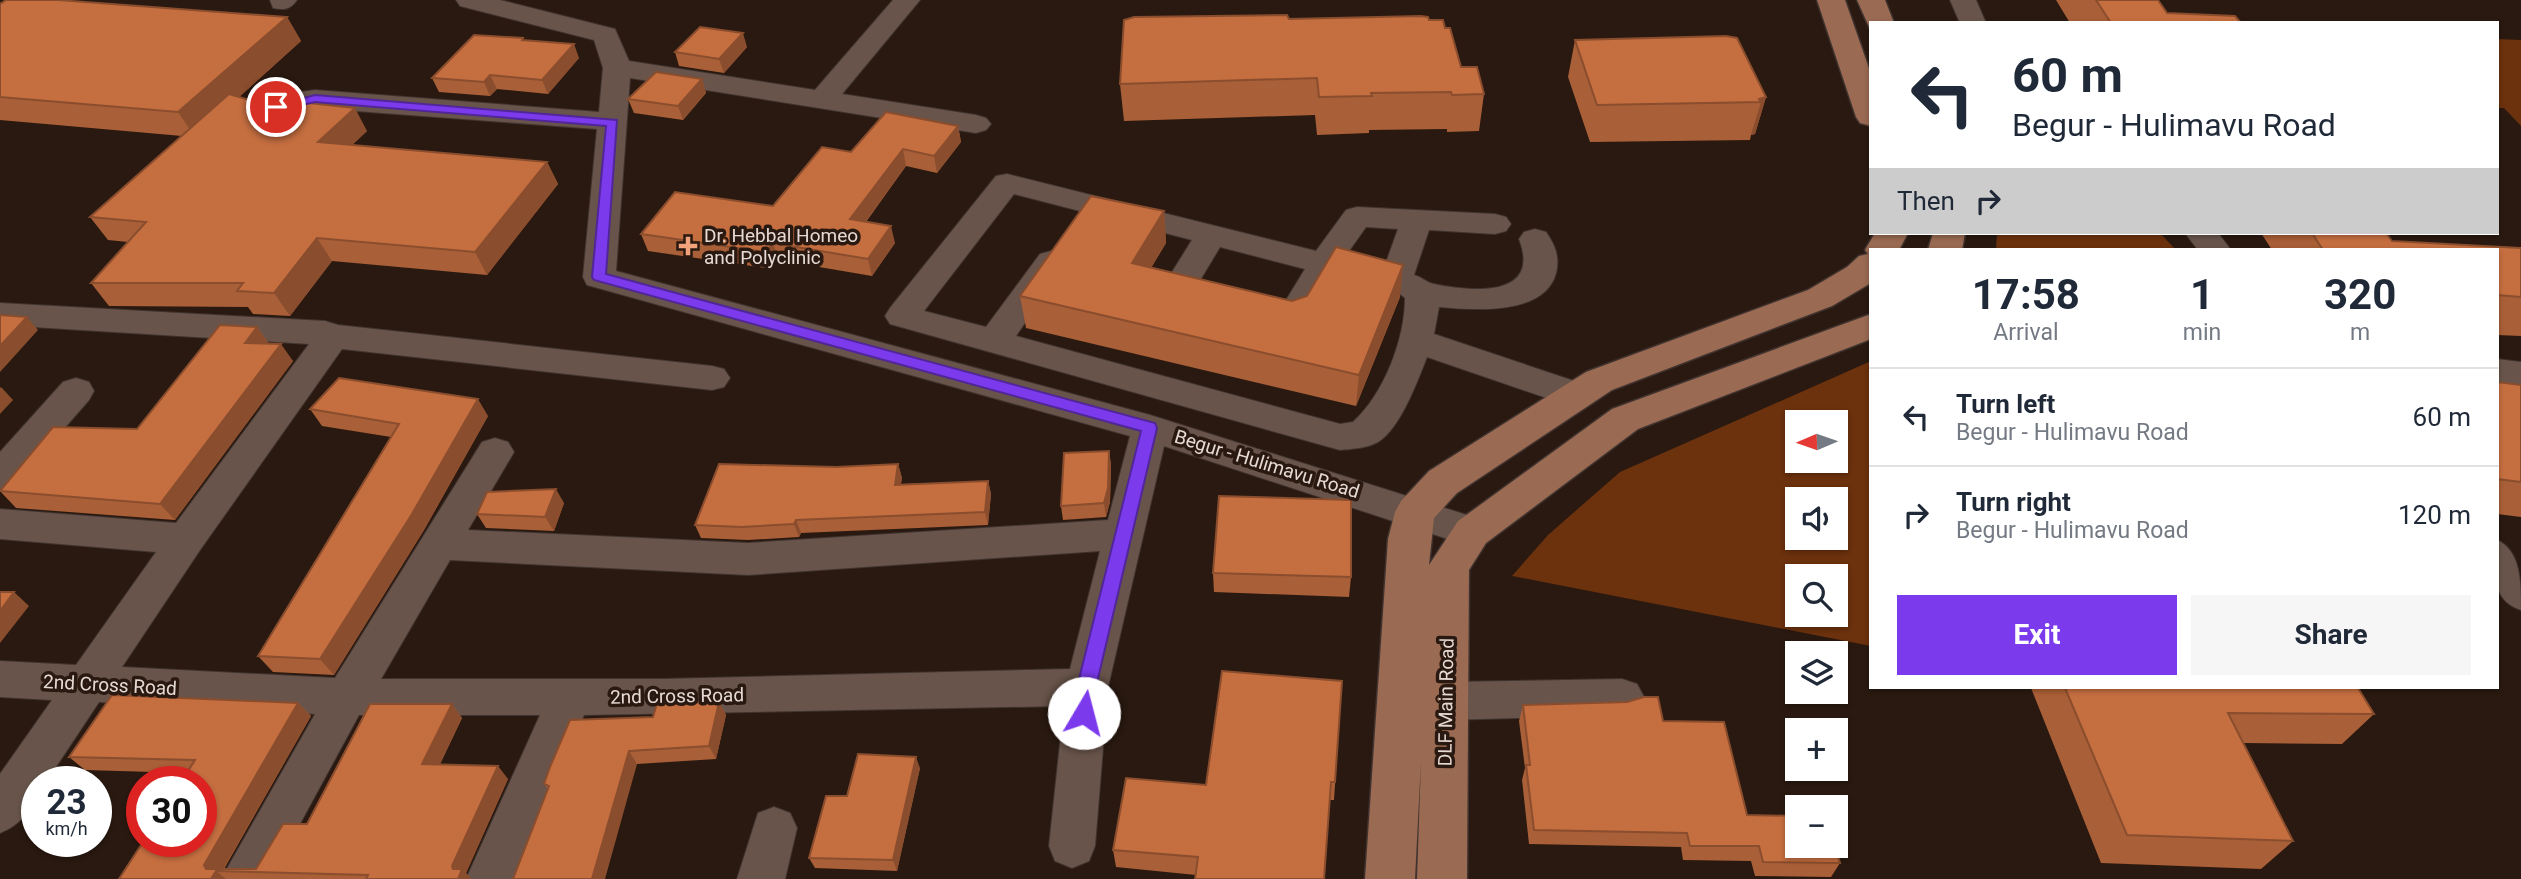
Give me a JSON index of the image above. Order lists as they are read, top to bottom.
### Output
{
  "streets": {
    "main road": ["DLF Main Road"],
    "street": ["Begur - Hulimavu Road", "2nd Cross Road"]
  },
  "crossings": [
    ["Begur - Hulimavu Road", "DLF Main Road"]
  ],
  "places": {
    "health": ["Dr. Hebbal Homeo and Polyclinic"]
  },
  "north": "left",
  "page": {
    "turn": ["60 m", "Begur - Hulimavu Road"],
    "then": "Then",
    "eta": [
      "17:58",
      "Arrival",
      "1",
      "min",
      "320",
      "m"
    ],
    "list": [
      {
        "name": "Turn left",
        "note": "Begur - Hulimavu Road",
        "value": "60 m"
      },
      {
        "name": "Turn right",
        "note": "Begur - Hulimavu Road",
        "value": "120 m"
      }
    ],
    "map_buttons": ["+", "−"],
    "buttons": ["Exit", "Share"],
    "speed": "23 km/h",
    "limit": "30"
  }
}
